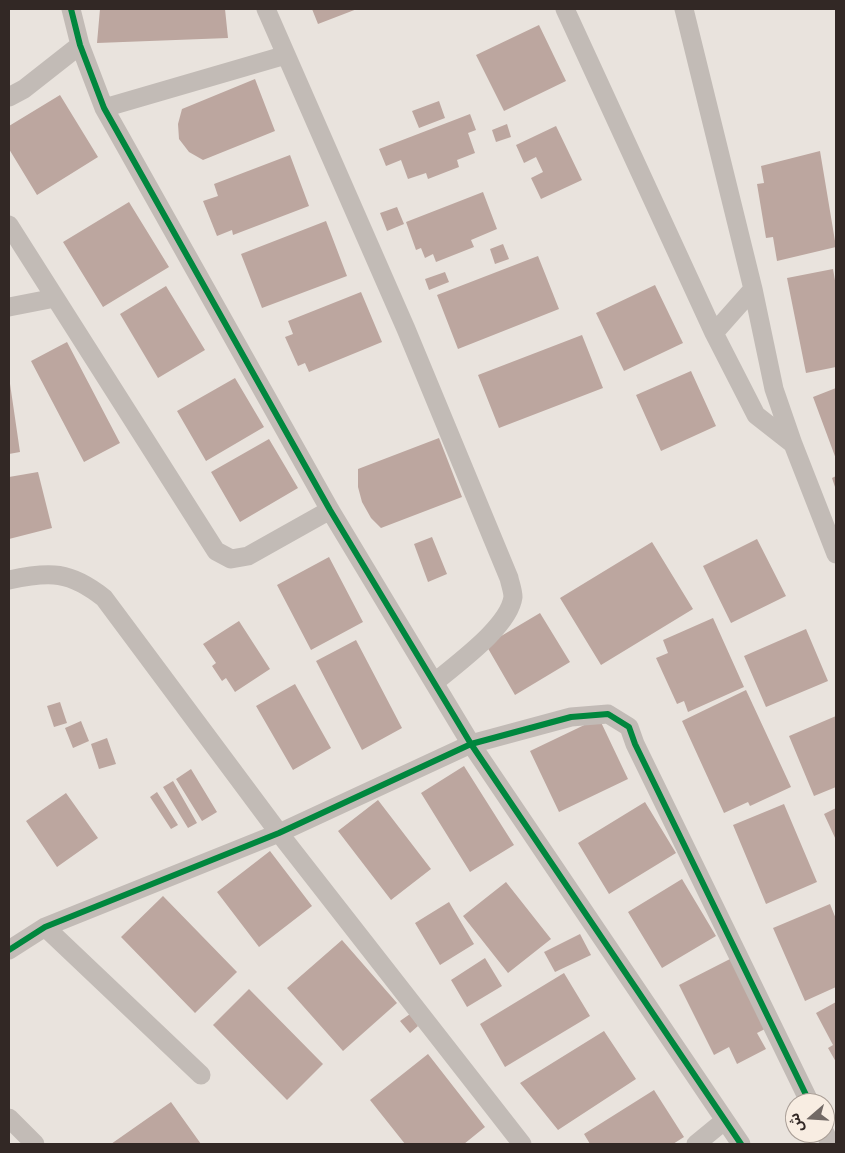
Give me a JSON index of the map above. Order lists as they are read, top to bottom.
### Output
{
  "north": "left"
}
